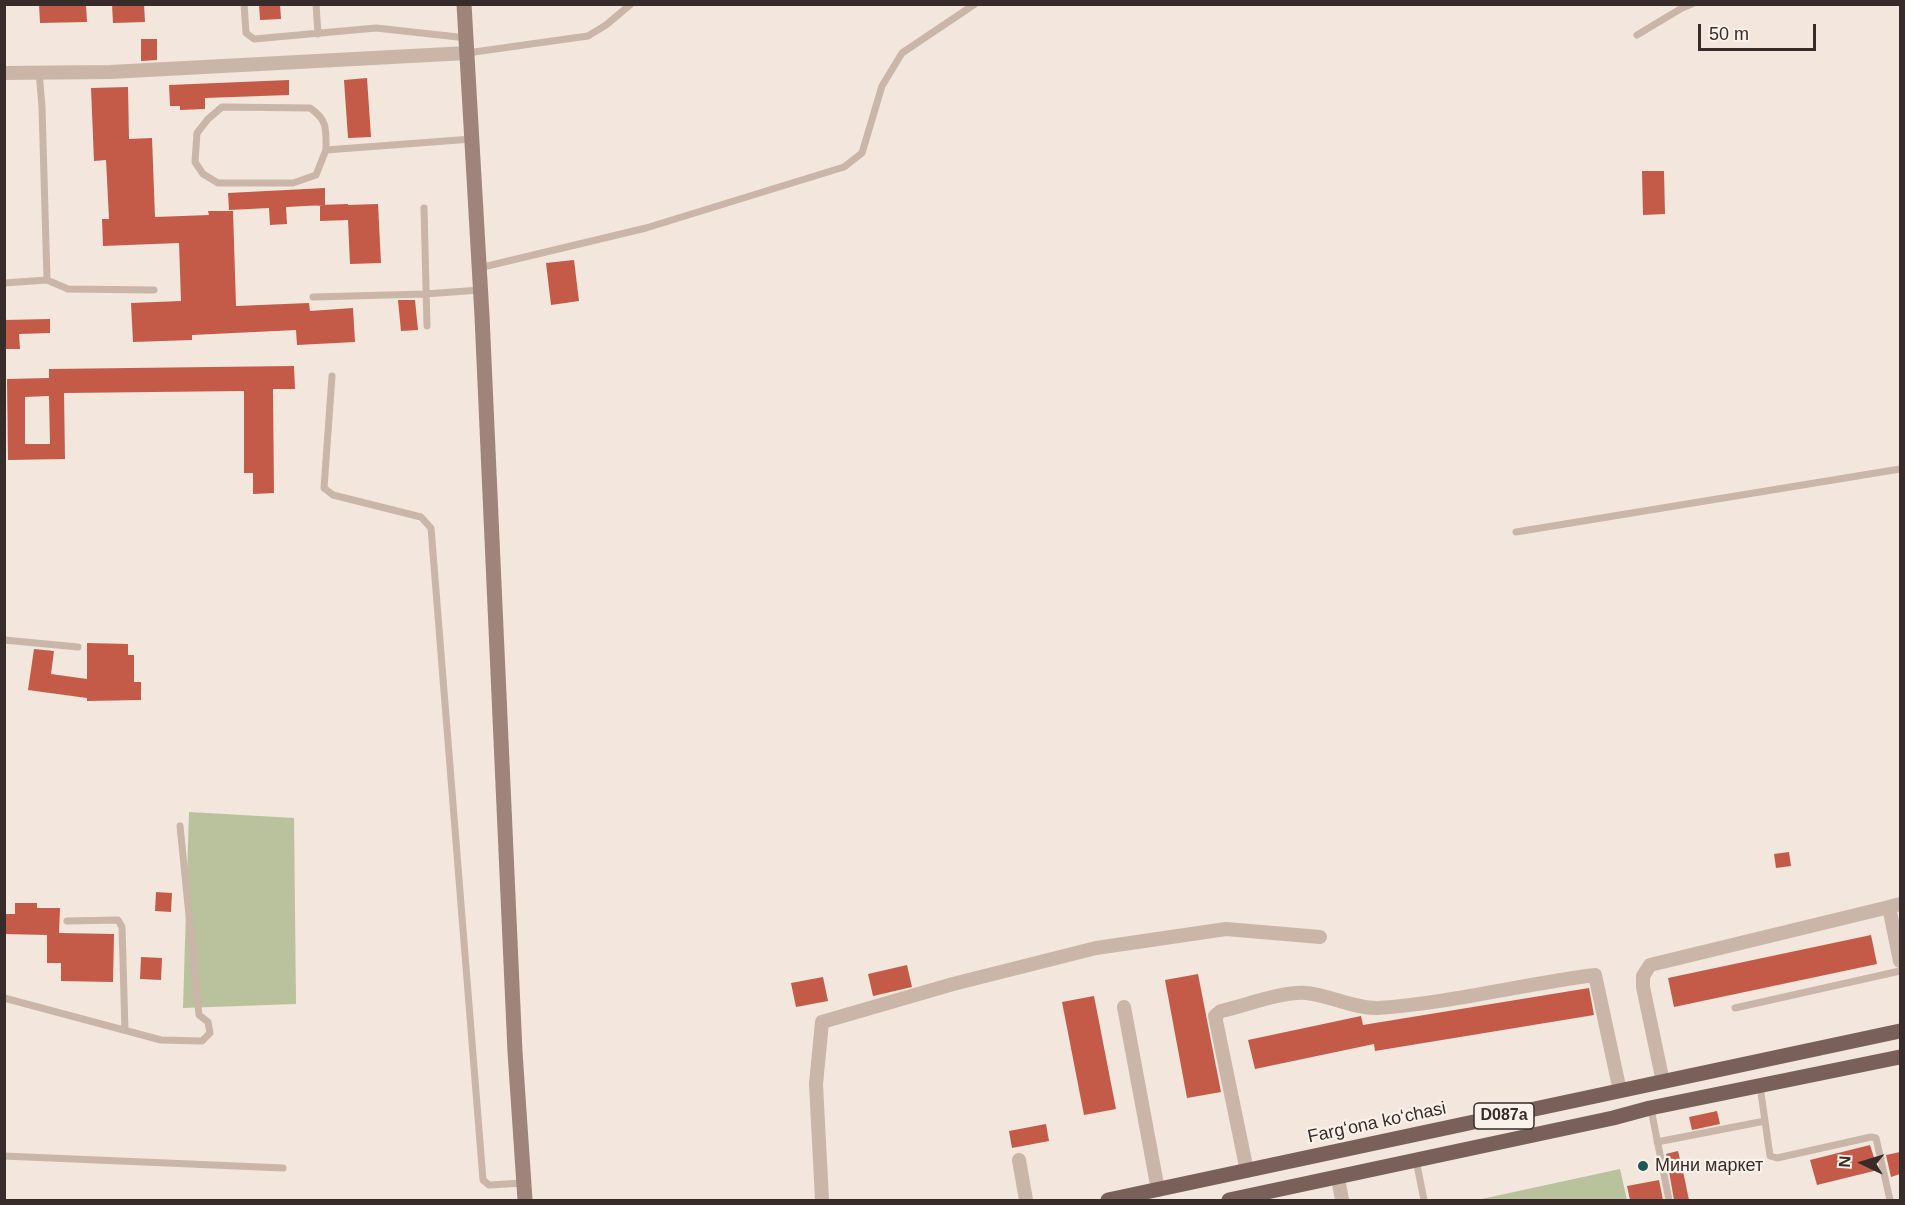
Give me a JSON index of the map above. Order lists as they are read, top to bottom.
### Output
{
  "streets": {
    "main road": ["D087a", "Fargʻona koʻchasi"]
  },
  "places": ["Мини маркет"],
  "scale_bar": "50 m",
  "north": "left"
}
